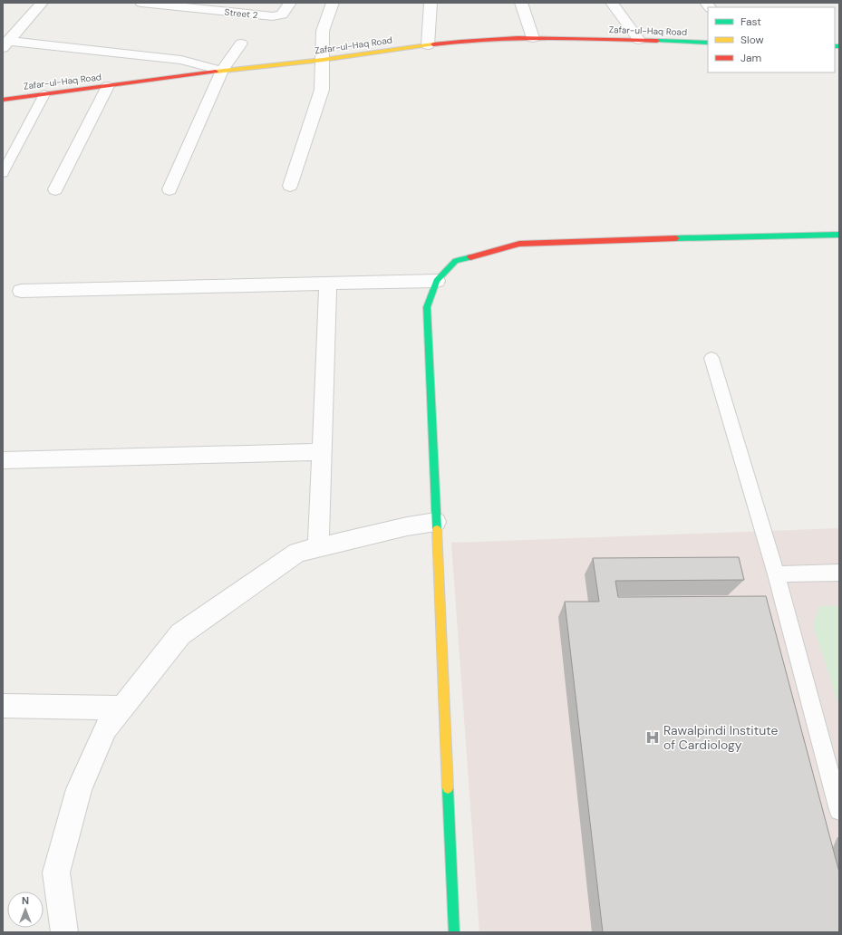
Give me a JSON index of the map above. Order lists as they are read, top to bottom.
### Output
{
  "streets": {
    "street": ["Street 2", "Zafar-ul-Haq Road"]
  },
  "places": {
    "hospital": ["Rawalpindi Institute of Cardiology"]
  },
  "legend": ["Fast", "Slow", "Jam"],
  "north": "top"
}
